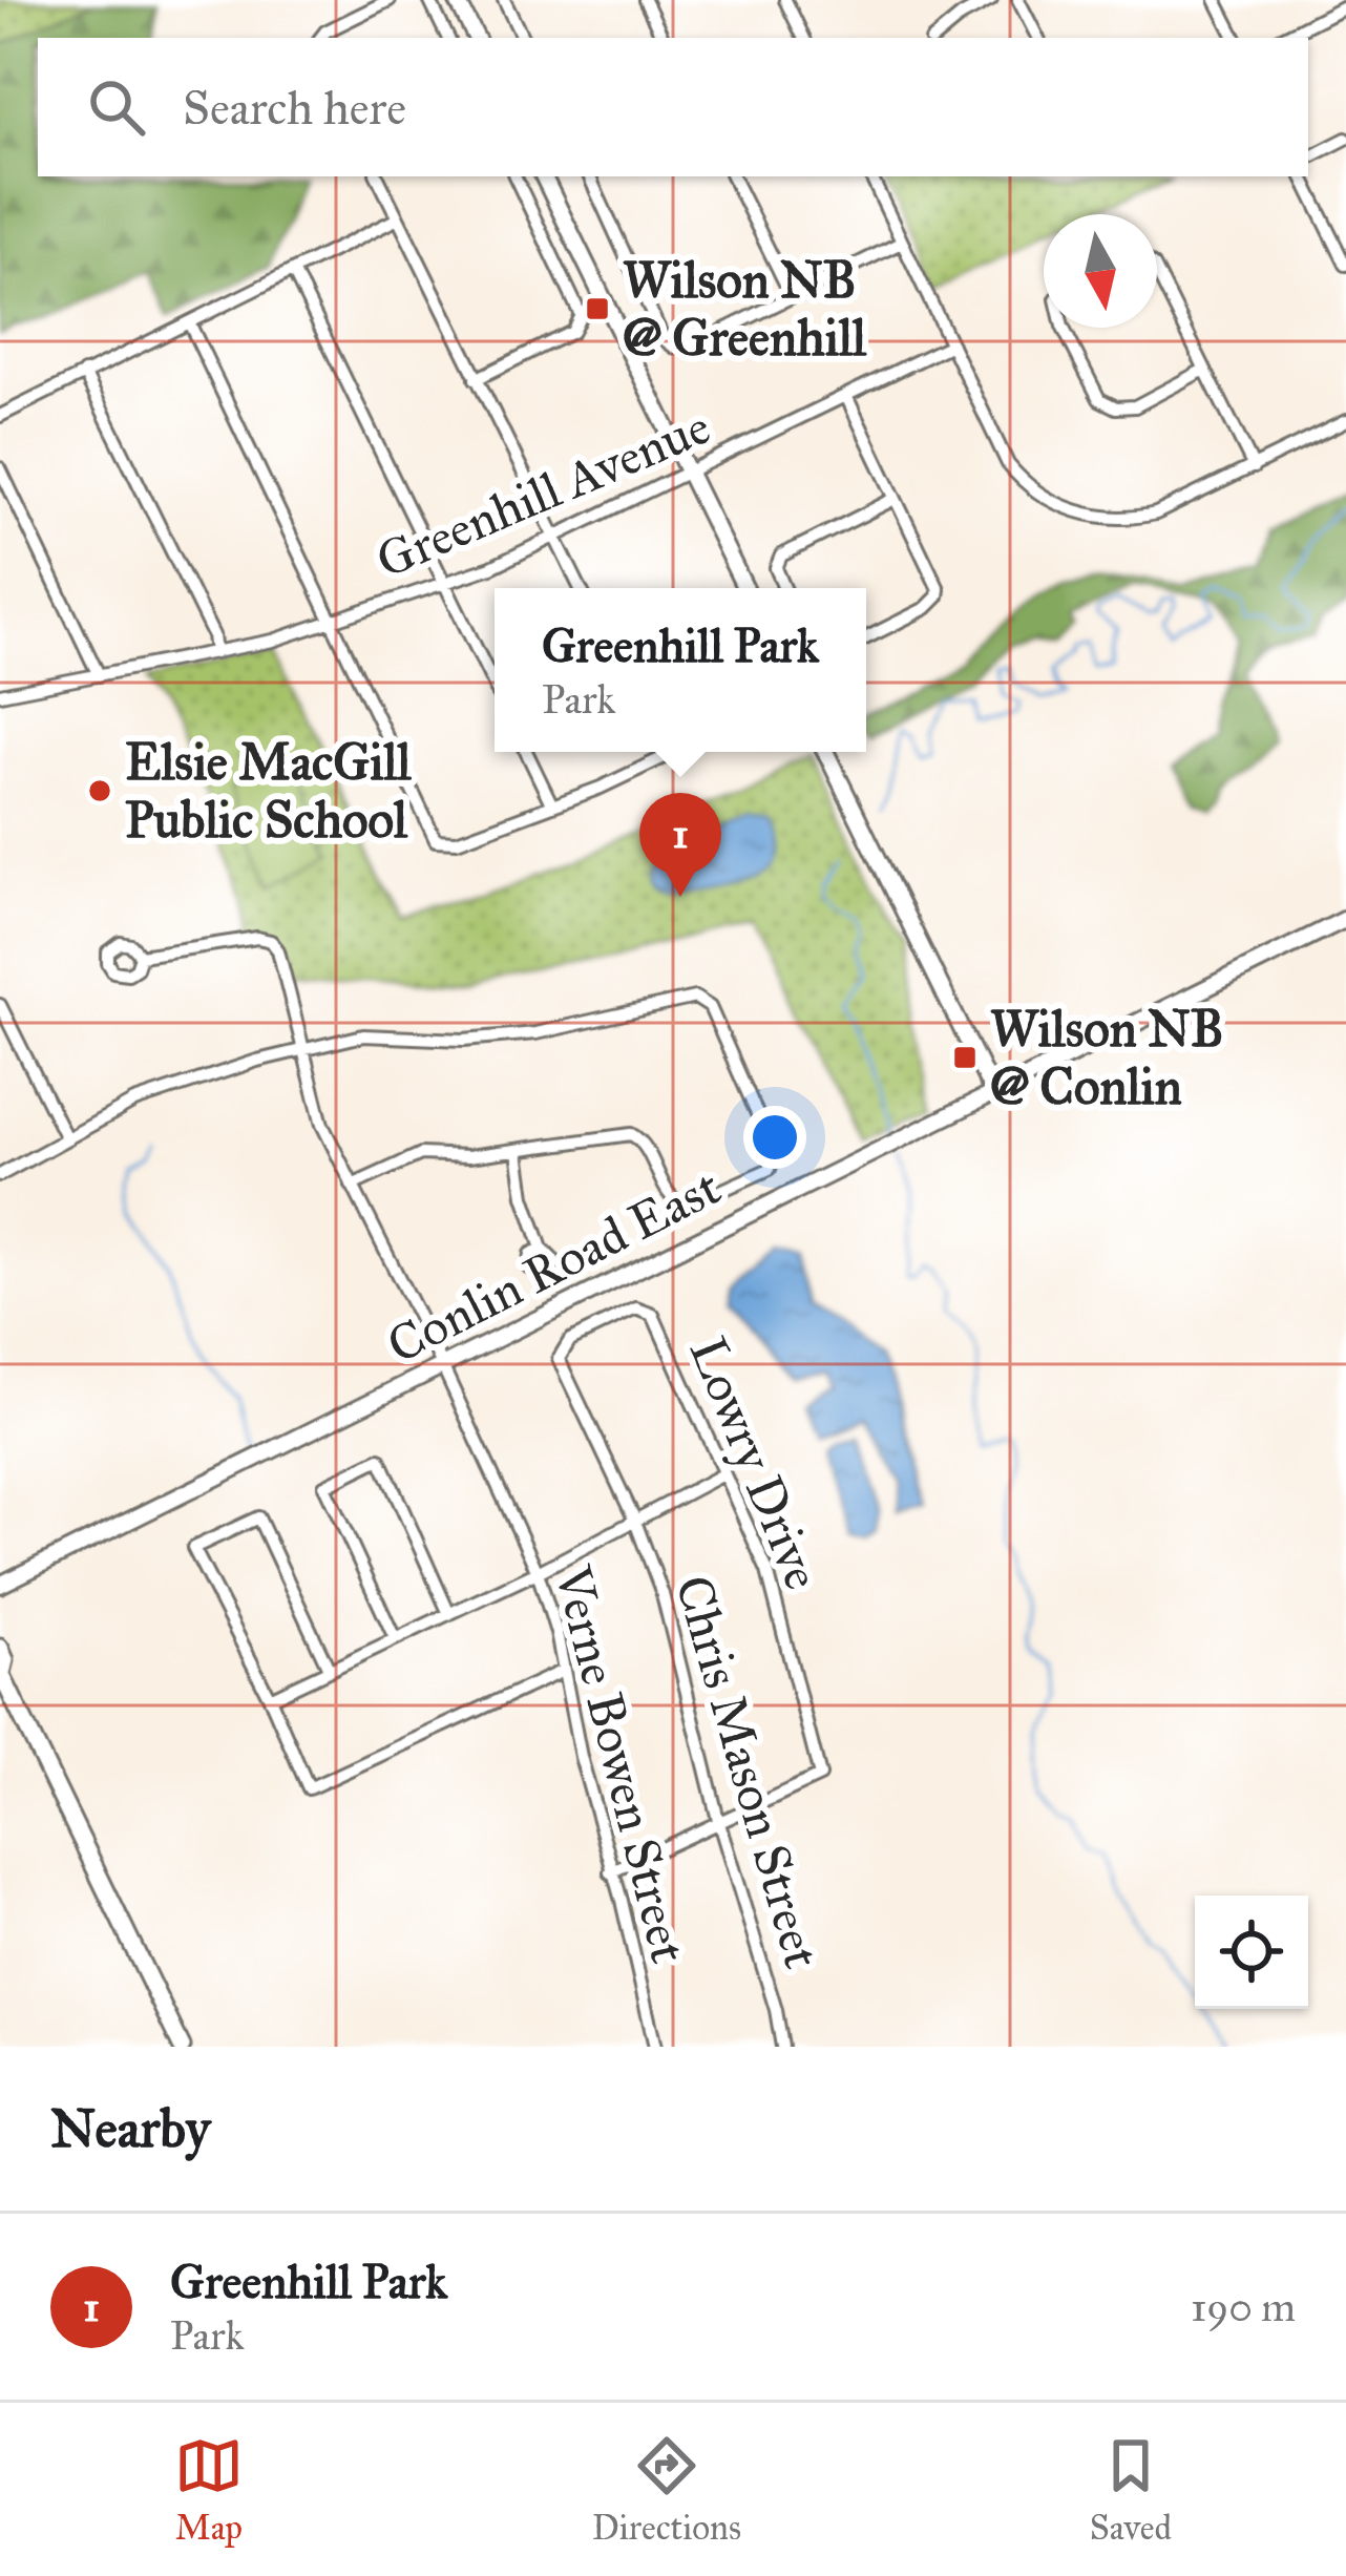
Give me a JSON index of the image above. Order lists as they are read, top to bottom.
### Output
{
  "streets": {
    "street": [
      "Greenhill Avenue",
      "Conlin Road East",
      "Lowry Drive",
      "Verne Bowen Street",
      "Chris Mason Street"
    ]
  },
  "crossings": [
    ["Conlin Road East", "Verne Bowen Street"],
    ["Lowry Drive", "Chris Mason Street"]
  ],
  "places": {
    "transit": ["Wilson NB @ Greenhill", "Wilson NB @ Conlin"],
    "other": ["Elsie MacGill Public School"]
  },
  "north": "bottom",
  "page": {
    "search": "Search here",
    "popup": ["Greenhill Park", "Park"],
    "pins": "1",
    "heading": "Nearby",
    "list": [
      {
        "mark": "1",
        "name": "Greenhill Park",
        "note": "Park",
        "value": "190 m"
      }
    ],
    "nav": ["Map", "Directions", "Saved"]
  }
}
